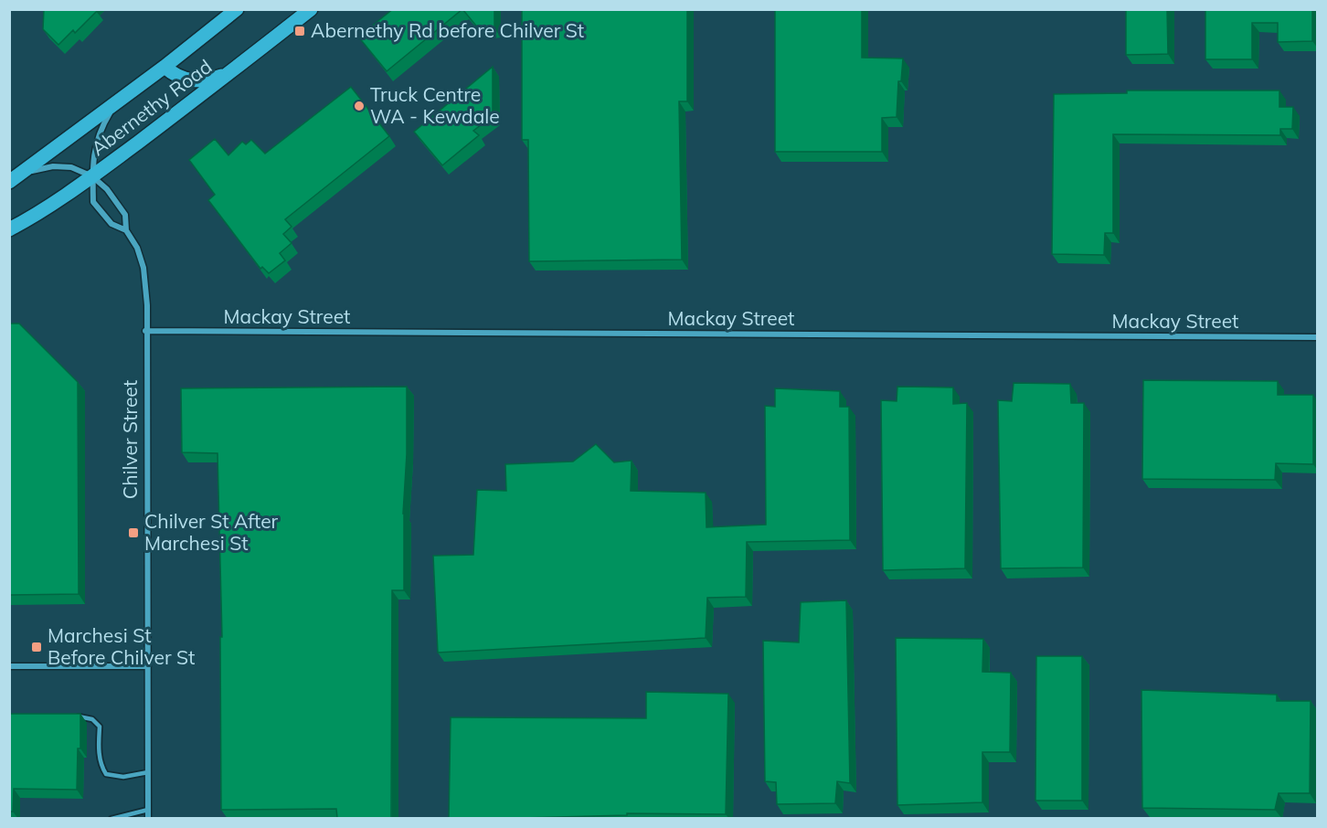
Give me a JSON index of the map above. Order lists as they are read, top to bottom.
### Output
{
  "streets": {
    "main road": ["Abernethy Road"],
    "street": ["Mackay Street", "Chilver Street"]
  },
  "crossings": [
    ["Abernethy Road", "Chilver Street"],
    ["Mackay Street", "Chilver Street"]
  ],
  "places": {
    "transit": ["Abernethy Rd before Chilver St", "Chilver St After Marchesi St", "Marchesi St Before Chilver St"],
    "other": ["Truck Centre WA - Kewdale"]
  }
}
